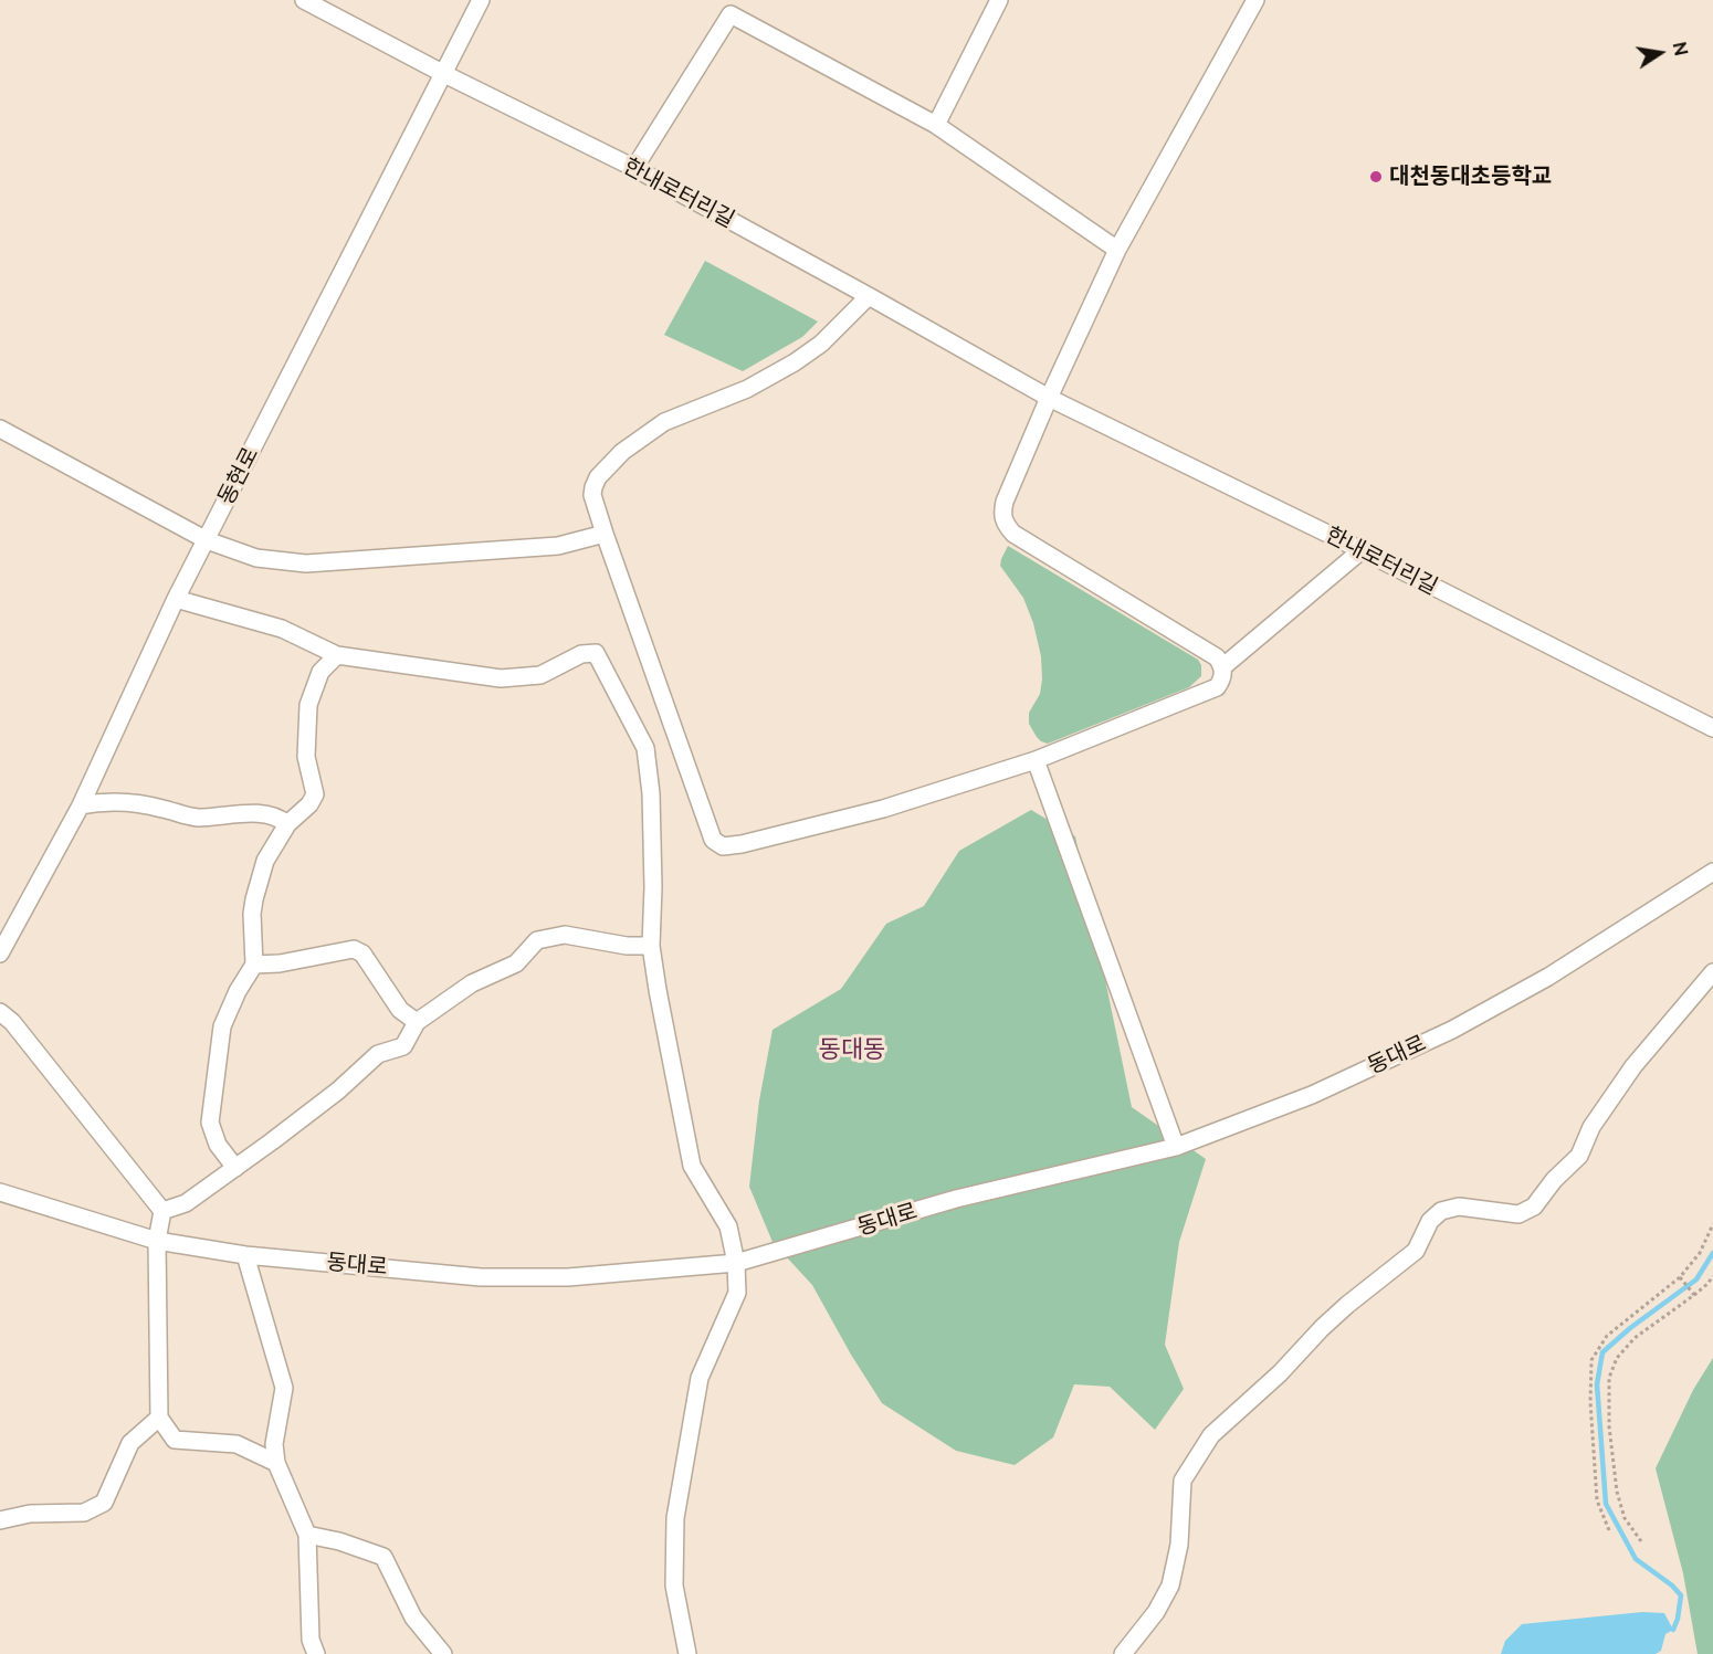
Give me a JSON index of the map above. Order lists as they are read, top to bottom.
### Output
{
  "streets": {
    "street": ["한내로터리길", "동현로", "동대로"]
  },
  "crossings": [
    ["한내로터리길", "동현로"]
  ],
  "districts": ["동대동"],
  "places": ["대천동대초등학교"],
  "north": "right"
}
